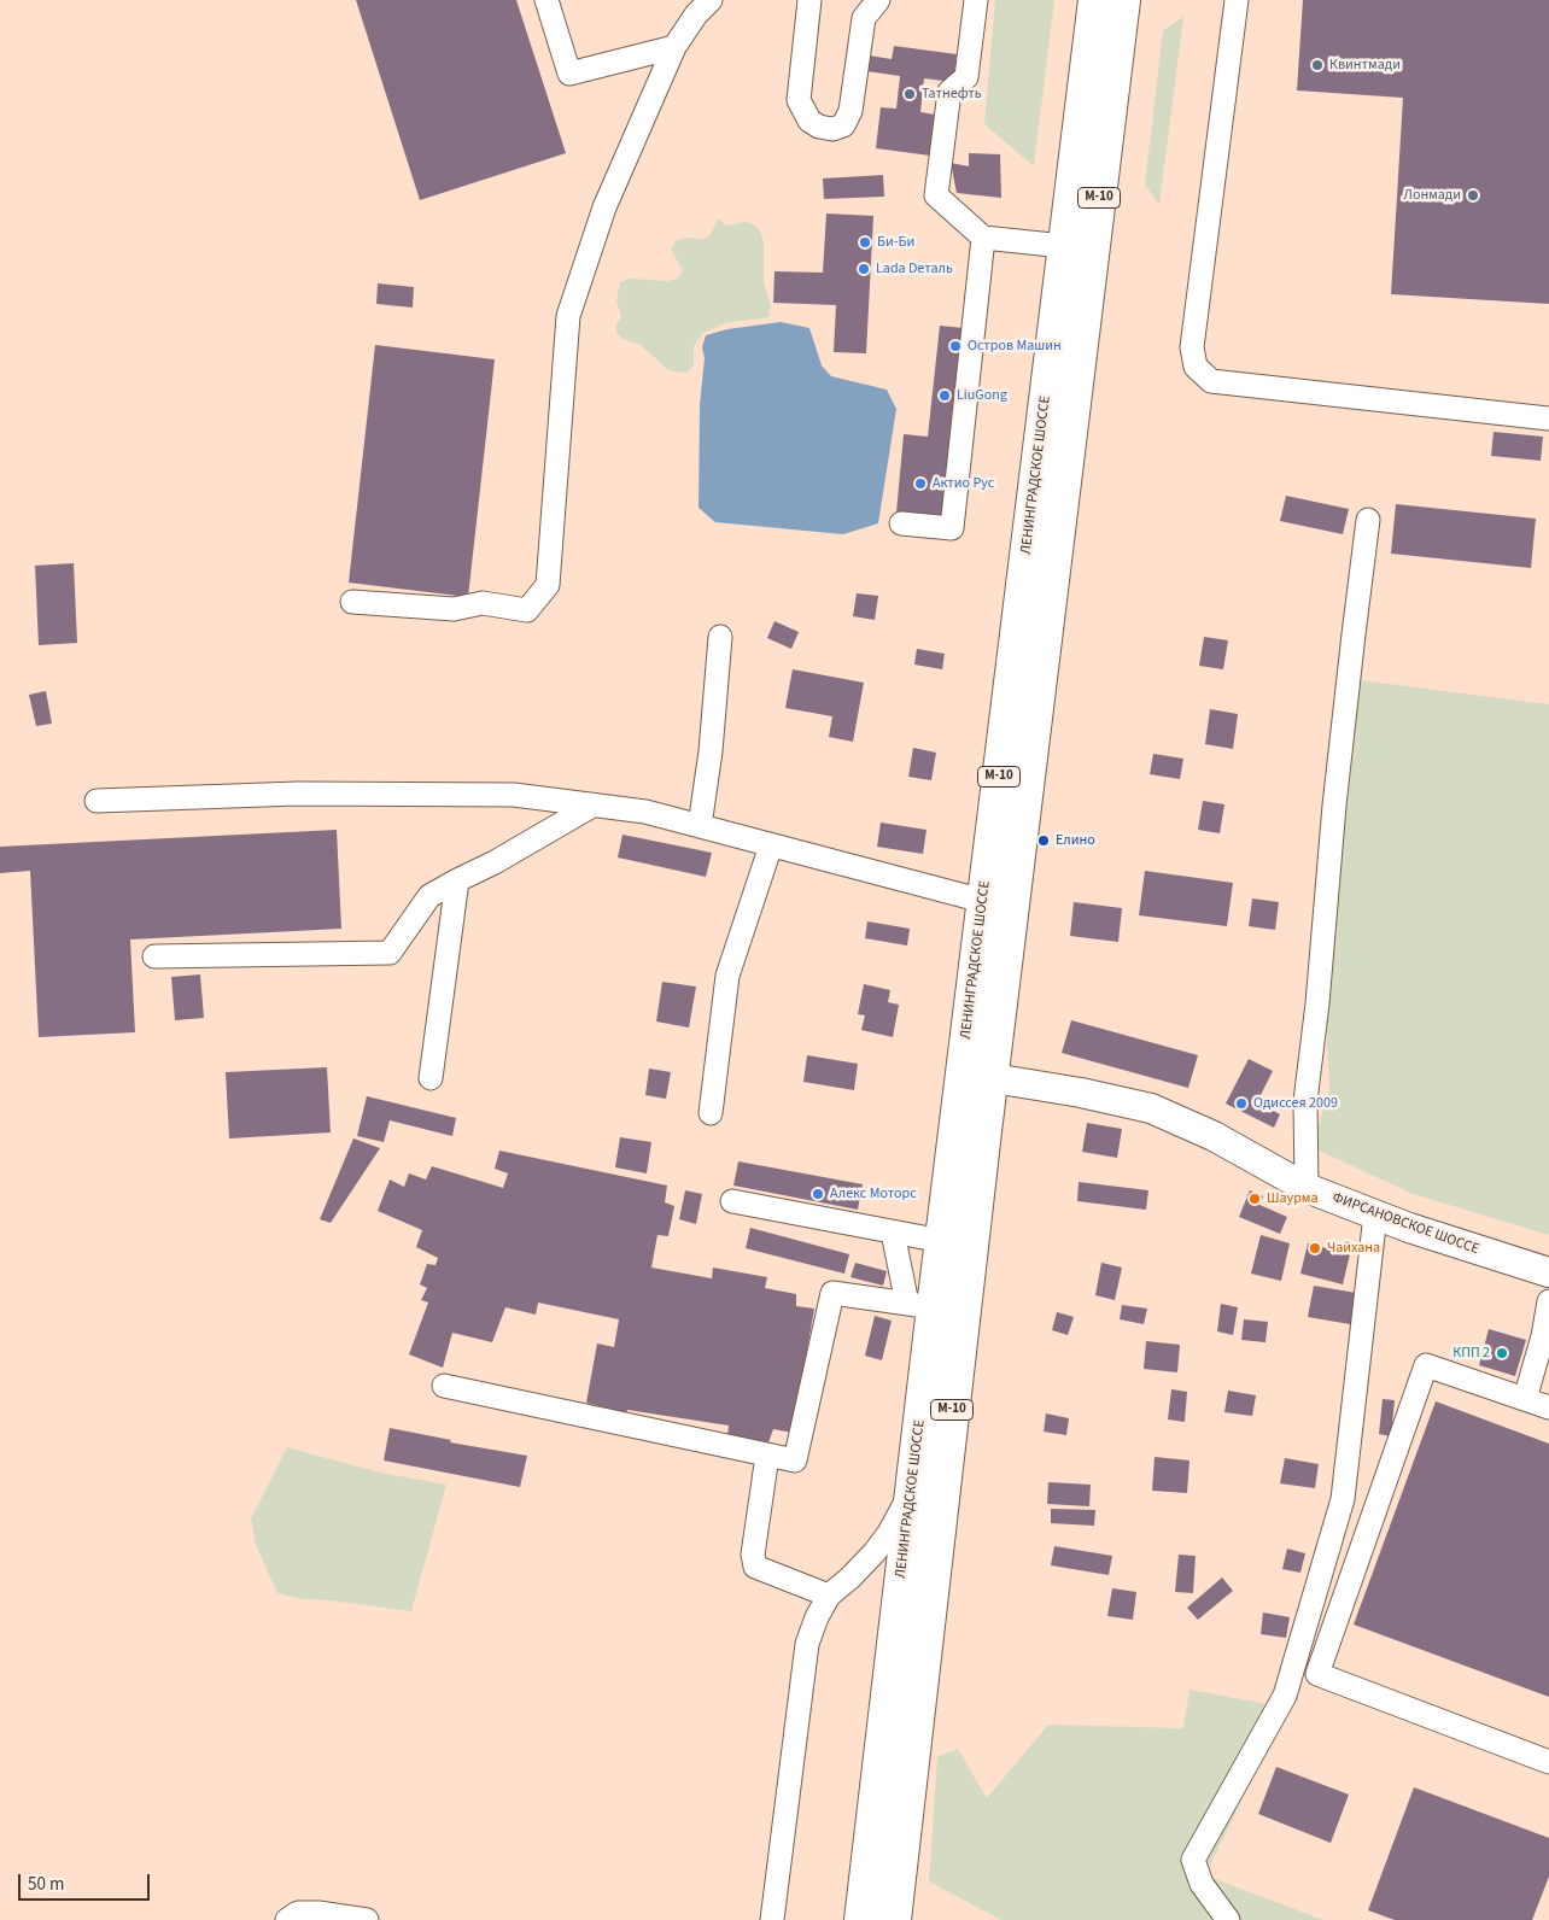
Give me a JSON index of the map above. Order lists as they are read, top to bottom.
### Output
{
  "streets": {
    "highway": ["М-10", "ЛЕНИНГРАДСКОЕ ШОССЕ"],
    "main road": ["ФИРСАНОВСКОЕ ШОССЕ"]
  },
  "crossings": [
    ["ЛЕНИНГРАДСКОЕ ШОССЕ", "ФИРСАНОВСКОЕ ШОССЕ"]
  ],
  "places": [
    "Квинтмади",
    "Татнефть",
    "Лонмади",
    "Би-Би",
    "Lada Dеталь",
    "Остров Машин",
    "LiuGong",
    "Актио Рус",
    "Елино",
    "Одиссея 2009",
    "Алекс Моторс",
    "Шаурма",
    "Чайхана",
    "КПП 2"
  ],
  "scale_bar": "50 m"
}
